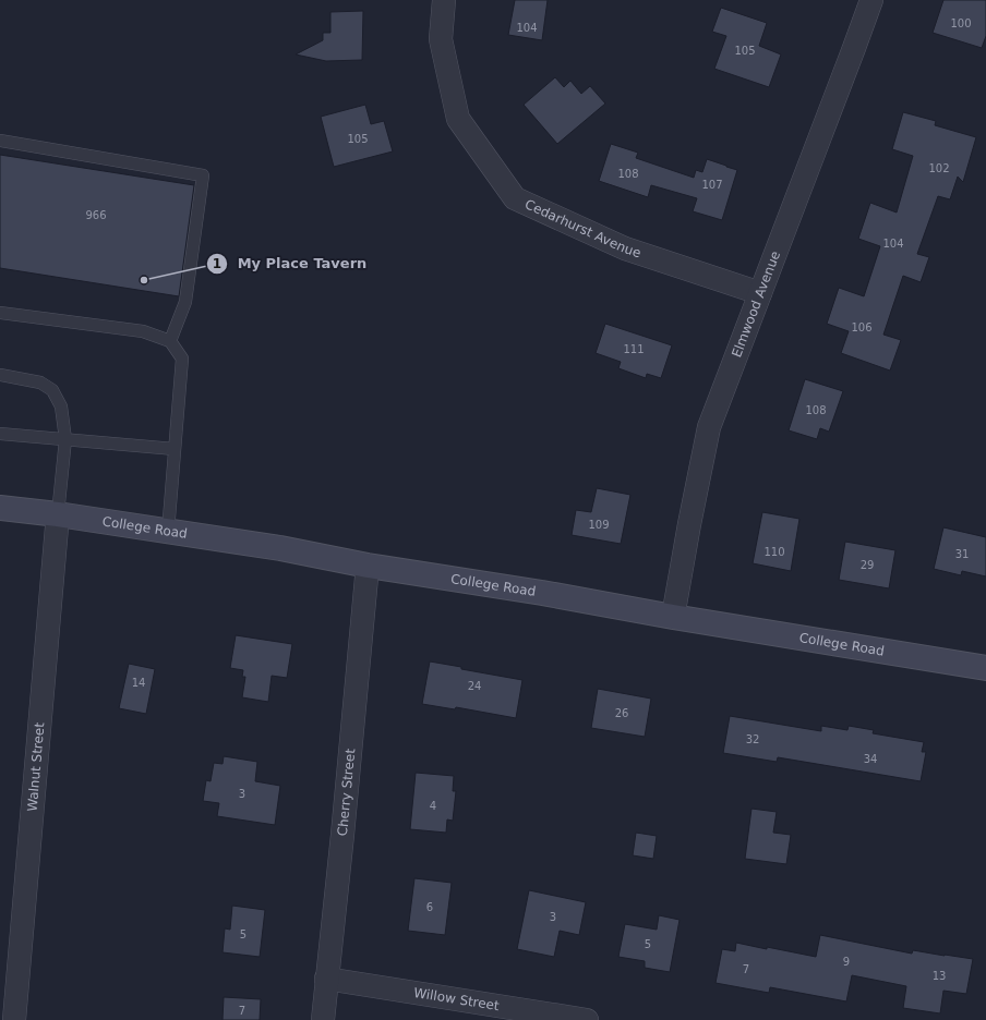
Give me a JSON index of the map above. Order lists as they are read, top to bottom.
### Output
{
  "streets": {
    "street": [
      "Cedarhurst Avenue",
      "Elmwood Avenue",
      "College Road",
      "Walnut Street",
      "Cherry Street",
      "Willow Street"
    ]
  },
  "crossings": [
    ["Cedarhurst Avenue", "Elmwood Avenue"],
    ["Elmwood Avenue", "College Road"],
    ["College Road", "Walnut Street"],
    ["College Road", "Cherry Street"],
    ["Cherry Street", "Willow Street"]
  ],
  "places": ["My Place Tavern"],
  "house_numbers": [
    "100",
    "104",
    "105",
    "105",
    "102",
    "108",
    "107",
    "966",
    "104",
    "106",
    "111",
    "108",
    "109",
    "110",
    "31",
    "29",
    "14",
    "24",
    "26",
    "32",
    "34",
    "3",
    "4",
    "6",
    "3",
    "5",
    "5",
    "9",
    "7",
    "13",
    "7"
  ]
}
